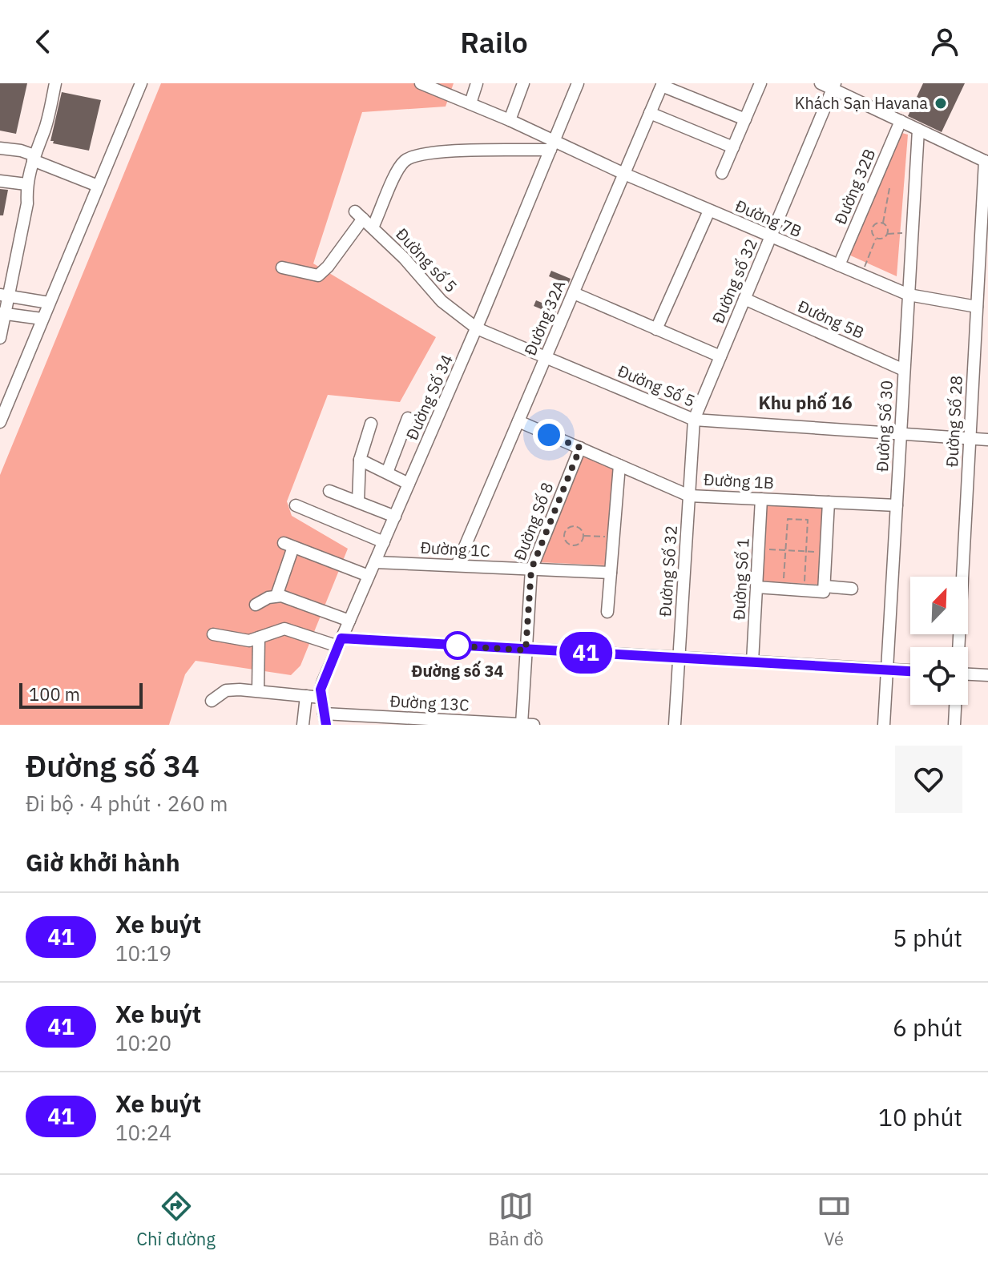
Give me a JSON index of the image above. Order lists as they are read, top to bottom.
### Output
{
  "streets": {
    "street": [
      "Đường 32B",
      "Đường 7B",
      "Đường số 5",
      "Đường số 32",
      "Đường 32A",
      "Đường 5B",
      "Đường Số 5",
      "Đường Số 34",
      "Đường Số 28",
      "Đường Số 30",
      "Đường 1B",
      "Đường Số 8",
      "Đường 1C",
      "Đường Số 32",
      "Đường Số 1",
      "Đường 13C"
    ]
  },
  "crossings": [
    ["Đường 32B", "Đường 7B"],
    ["Đường 7B", "Đường số 32"],
    ["Đường 7B", "Đường 32A"],
    ["Đường 7B", "Đường Số 34"],
    ["Đường 7B", "Đường Số 28"],
    ["Đường 7B", "Đường Số 30"],
    ["Đường số 5", "Đường Số 5"],
    ["Đường số 5", "Đường Số 34"],
    ["Đường số 32", "Đường 5B"],
    ["Đường số 32", "Đường Số 5"],
    ["Đường số 32", "Đường Số 32"],
    ["Đường 32A", "Đường Số 5"],
    ["Đường 32A", "Đường 1B"],
    ["Đường 32A", "Đường 1C"],
    ["Đường 5B", "Đường Số 30"],
    ["Đường Số 5", "Đường Số 34"],
    ["Đường Số 5", "Đường Số 28"],
    ["Đường Số 5", "Đường Số 30"],
    ["Đường Số 5", "Đường Số 32"],
    ["Đường Số 34", "Đường 1C"],
    ["Đường Số 34", "Đường 13C"],
    ["Đường Số 30", "Đường 1B"],
    ["Đường 1B", "Đường Số 8"],
    ["Đường 1B", "Đường Số 32"],
    ["Đường 1B", "Đường Số 1"],
    ["Đường Số 8", "Đường 1C"],
    ["Đường Số 8", "Đường 13C"]
  ],
  "districts": ["Khu phố 16"],
  "places": ["Khách Sạn Havana", "Đường số 34"],
  "lines": ["bus line 41"],
  "scale_bar": "100 m",
  "north": "top right",
  "page": {
    "header": "Railo",
    "on_map": "41",
    "scale": "100 m",
    "heading": [
      ["Đường số 34", "Đi bộ · 4 phút · 260 m"],
      "Giờ khởi hành"
    ],
    "list": [
      {
        "mark": "41",
        "name": "Xe buýt",
        "note": "10:19",
        "value": "5 phút"
      },
      {
        "mark": "41",
        "name": "Xe buýt",
        "note": "10:20",
        "value": "6 phút"
      },
      {
        "mark": "41",
        "name": "Xe buýt",
        "note": "10:24",
        "value": "10 phút"
      }
    ],
    "tabs": ["Chỉ đường", "Bản đồ", "Vé"]
  }
}
